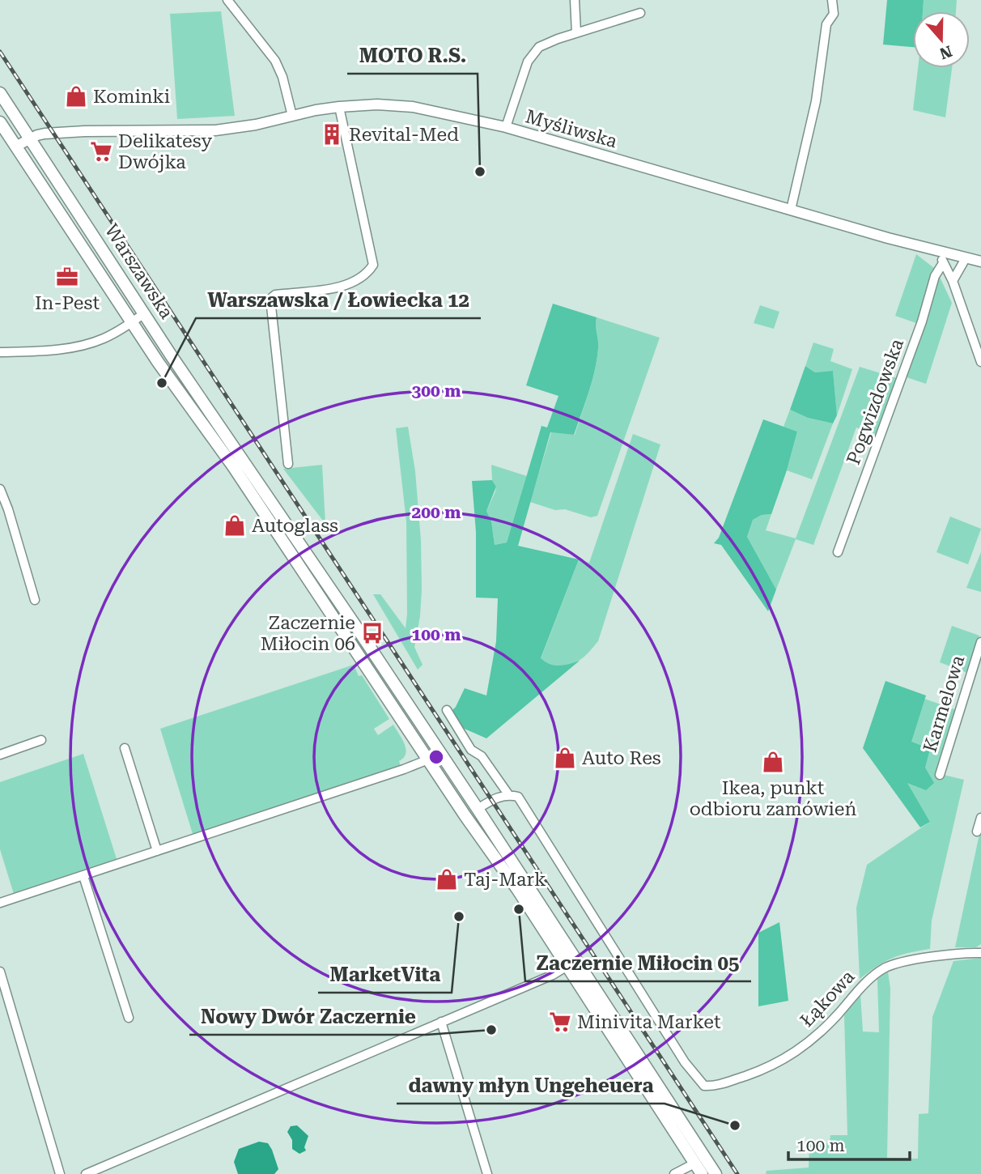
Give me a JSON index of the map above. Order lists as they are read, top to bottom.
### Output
{
  "streets": {
    "main road": ["Warszawska"],
    "street": [
      "Myśliwska",
      "Pogwizdowska",
      "Karmelowa",
      "Łąkowa"
    ]
  },
  "crossings": [
    ["Myśliwska", "Warszawska"]
  ],
  "places": {
    "shop": [
      "Kominki",
      "Autoglass",
      "Auto Res",
      "Ikea, punkt odbioru zamówień",
      "Taj-Mark"
    ],
    "building": ["Revital-Med"],
    "supermarket": ["Delikatesy Dwójka", "Minivita Market"],
    "other": [
      "MOTO R.S.",
      "Warszawska / Łowiecka 12",
      "Zaczernie Miłocin 05",
      "MarketVita",
      "Nowy Dwór Zaczernie",
      "dawny młyn Ungeheuera"
    ],
    "office": ["In-Pest"],
    "bus stop": ["Zaczernie Miłocin 06"]
  },
  "scale_bar": "100 m",
  "north": "bottom",
  "rings": ["300 m", "200 m", "100 m"]
}
